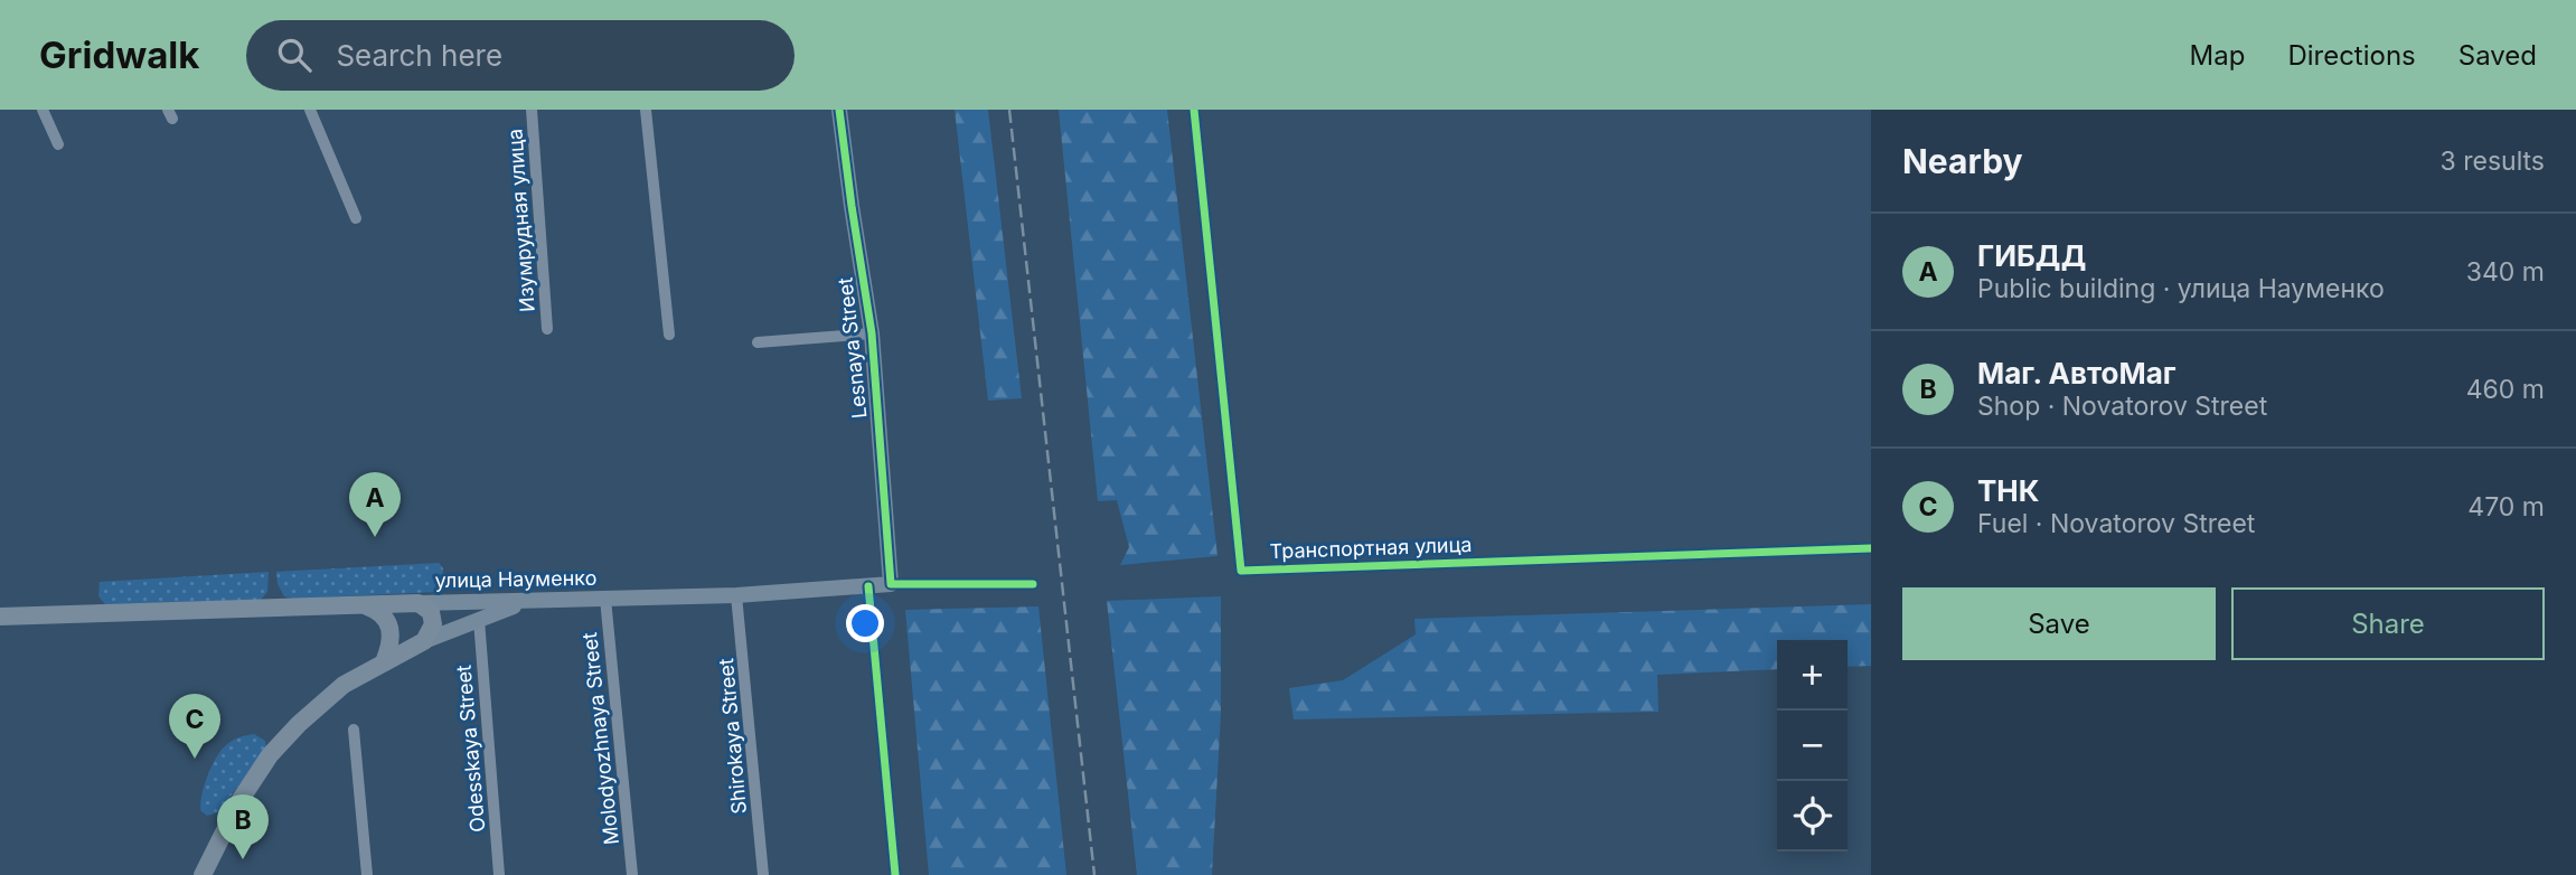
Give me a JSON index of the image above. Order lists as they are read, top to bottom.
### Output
{
  "streets": {
    "main road": ["Lesnaya Street", "улица Науменко"],
    "street": [
      "Изумрудная улица",
      "Транспортная улица",
      "Shirokaya Street",
      "Molodyozhnaya Street",
      "Odesskaya Street"
    ]
  },
  "crossings": [
    ["Lesnaya Street", "улица Науменко"],
    ["улица Науменко", "Shirokaya Street"],
    ["улица Науменко", "Molodyozhnaya Street"]
  ],
  "page": {
    "header": "Gridwalk",
    "search": "Search here",
    "nav": ["Map", "Directions", "Saved"],
    "heading": ["Nearby", "3 results"],
    "list": [
      {
        "mark": "A",
        "name": "ГИБДД",
        "note": "Public building · улица Науменко",
        "value": "340 m"
      },
      {
        "mark": "B",
        "name": "Маг. АвтоМаг",
        "note": "Shop · Novatorov Street",
        "value": "460 m"
      },
      {
        "mark": "C",
        "name": "ТНК",
        "note": "Fuel · Novatorov Street",
        "value": "470 m"
      }
    ],
    "pins": ["A", "C", "B"],
    "buttons": ["Save", "Share"],
    "map_buttons": ["+", "−"]
  }
}
